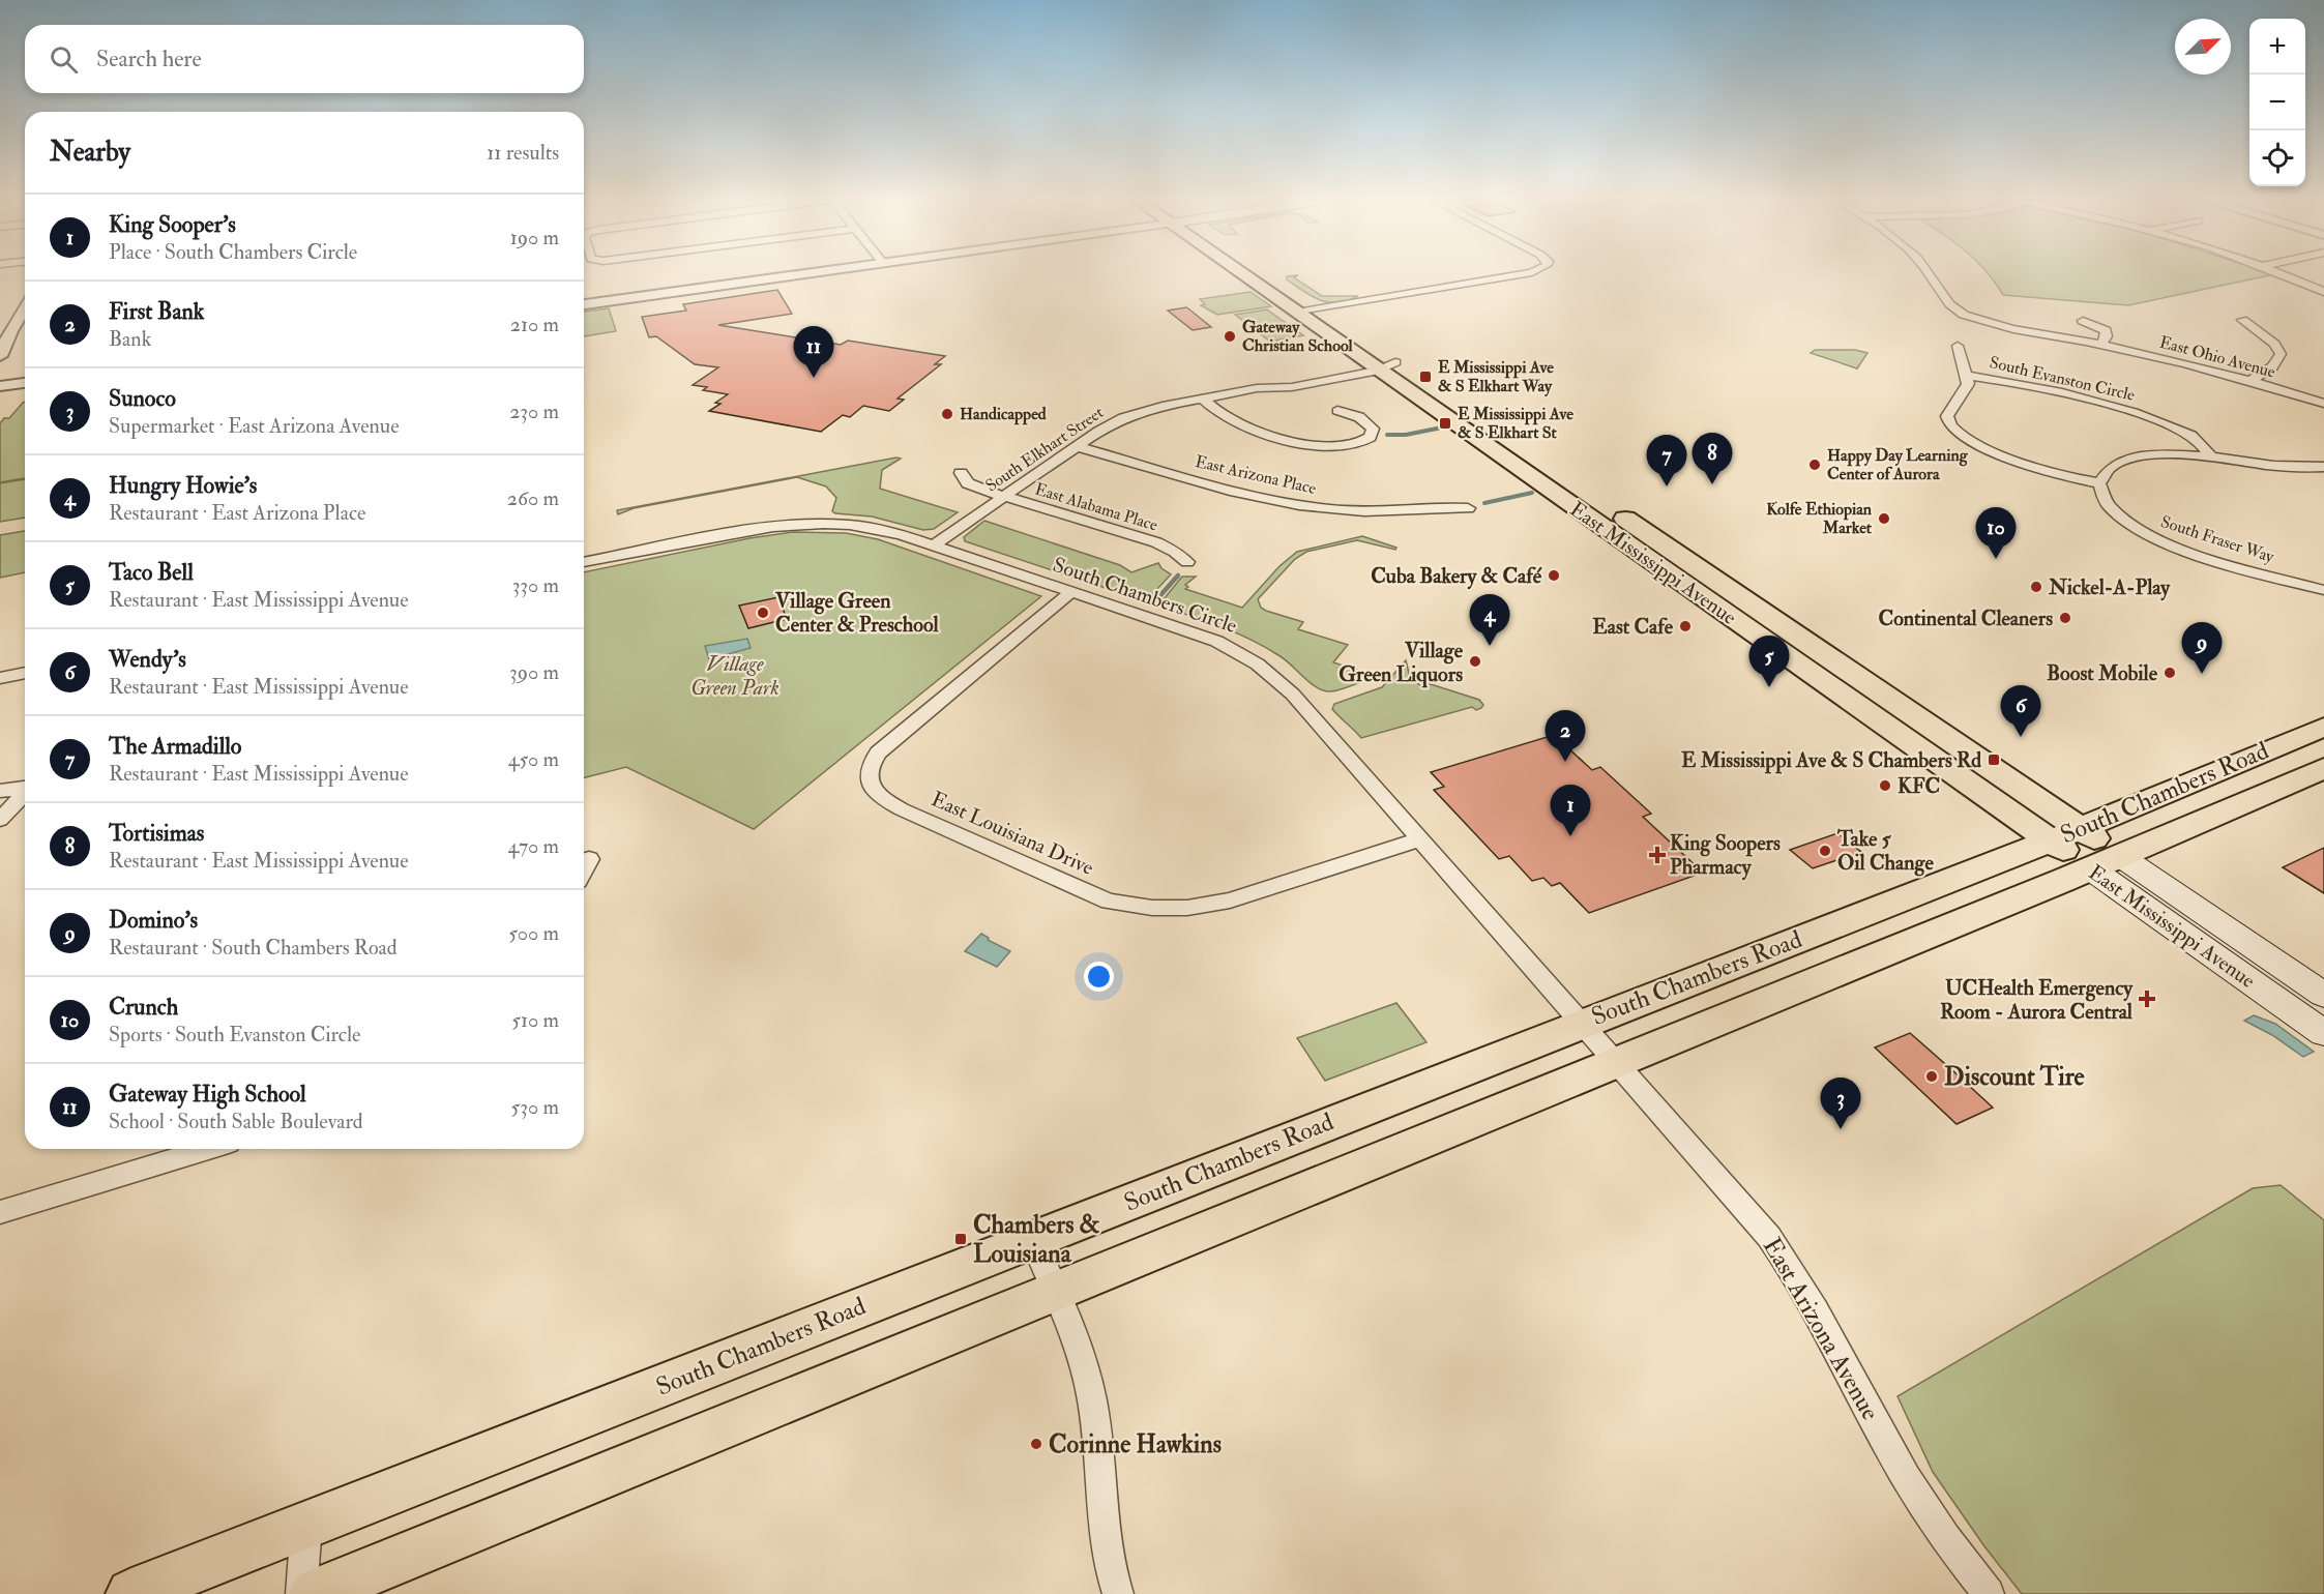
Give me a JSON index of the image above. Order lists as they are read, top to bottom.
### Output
{
  "streets": {
    "main road": ["East Mississippi Avenue", "South Chambers Road"],
    "street": [
      "East Ohio Avenue",
      "South Evanston Circle",
      "South Elkhart Street",
      "East Arizona Place",
      "East Alabama Place",
      "South Fraser Way",
      "South Chambers Circle",
      "East Louisiana Drive",
      "East Arizona Avenue"
    ]
  },
  "crossings": [
    ["South Evanston Circle", "South Fraser Way"],
    ["South Elkhart Street", "East Arizona Place"],
    ["South Elkhart Street", "East Alabama Place"],
    ["South Elkhart Street", "East Mississippi Avenue"],
    ["South Elkhart Street", "South Chambers Circle"],
    ["East Mississippi Avenue", "South Chambers Road"],
    ["South Chambers Circle", "South Chambers Road"],
    ["South Chambers Circle", "East Louisiana Drive"],
    ["South Chambers Circle", "East Arizona Avenue"],
    ["South Chambers Road", "East Arizona Avenue"]
  ],
  "parks": ["Village Green Park"],
  "places": {
    "other": [
      "Gateway Christian School",
      "Handicapped",
      "Happy Day Learning Center of Aurora",
      "Kolfe Ethiopian Market",
      "Cuba Bakery & Café",
      "Nickel-A-Play",
      "Village Green Center & Preschool",
      "Continental Cleaners",
      "East Cafe",
      "Village Green Liquors",
      "Boost Mobile",
      "KFC",
      "Take 5 Oil Change",
      "Discount Tire",
      "Corinne Hawkins"
    ],
    "transit": [
      "E Mississippi Ave & S Elkhart Way",
      "E Mississippi Ave & S Elkhart St",
      "E Mississippi Ave & S Chambers Rd",
      "Chambers & Louisiana"
    ],
    "health": ["King Soopers Pharmacy", "UCHealth Emergency Room - Aurora Central"]
  },
  "north": "top right",
  "page": {
    "map_buttons": ["+", "−"],
    "search": "Search here",
    "heading": ["Nearby", "11 results"],
    "list": [
      {
        "mark": "1",
        "name": "King Sooper's",
        "note": "Place · South Chambers Circle",
        "value": "190 m"
      },
      {
        "mark": "2",
        "name": "First Bank",
        "note": "Bank",
        "value": "210 m"
      },
      {
        "mark": "3",
        "name": "Sunoco",
        "note": "Supermarket · East Arizona Avenue",
        "value": "230 m"
      },
      {
        "mark": "4",
        "name": "Hungry Howie's",
        "note": "Restaurant · East Arizona Place",
        "value": "260 m"
      },
      {
        "mark": "5",
        "name": "Taco Bell",
        "note": "Restaurant · East Mississippi Avenue",
        "value": "330 m"
      },
      {
        "mark": "6",
        "name": "Wendy's",
        "note": "Restaurant · East Mississippi Avenue",
        "value": "390 m"
      },
      {
        "mark": "7",
        "name": "The Armadillo",
        "note": "Restaurant · East Mississippi Avenue",
        "value": "450 m"
      },
      {
        "mark": "8",
        "name": "Tortisimas",
        "note": "Restaurant · East Mississippi Avenue",
        "value": "470 m"
      },
      {
        "mark": "9",
        "name": "Domino's",
        "note": "Restaurant · South Chambers Road",
        "value": "500 m"
      },
      {
        "mark": "10",
        "name": "Crunch",
        "note": "Sports · South Evanston Circle",
        "value": "510 m"
      },
      {
        "mark": "11",
        "name": "Gateway High School",
        "note": "School · South Sable Boulevard",
        "value": "530 m"
      }
    ],
    "pins": [
      "11",
      "8",
      "7",
      "10",
      "4",
      "9",
      "5",
      "6",
      "2",
      "1",
      "3"
    ]
  }
}
